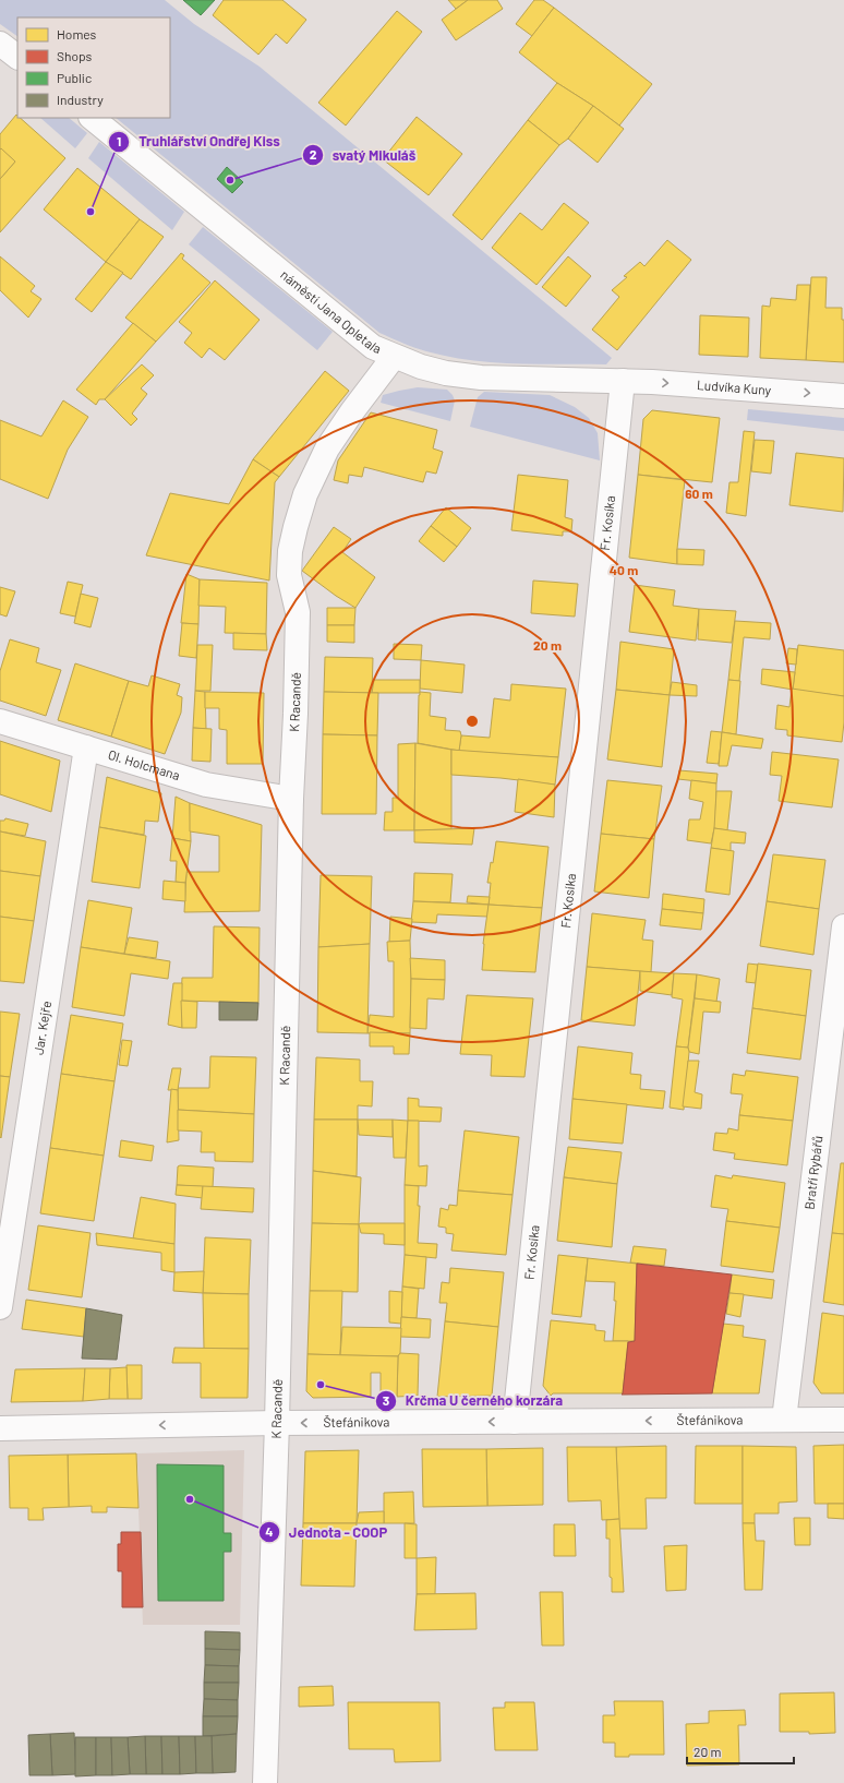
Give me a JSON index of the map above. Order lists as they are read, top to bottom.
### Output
{
  "streets": {
    "street": [
      "náměstí Jana Opletala",
      "Ludvíka Kuny",
      "Fr. Kosíka",
      "K Racandě",
      "Ol. Holcmana",
      "Jar. Kejře",
      "Bratří Rybářů",
      "Štefánikova"
    ]
  },
  "crossings": [
    ["náměstí Jana Opletala", "Ludvíka Kuny"],
    ["náměstí Jana Opletala", "Fr. Kosíka"],
    ["náměstí Jana Opletala", "K Racandě"],
    ["Ludvíka Kuny", "Fr. Kosíka"],
    ["Fr. Kosíka", "Štefánikova"],
    ["K Racandě", "Ol. Holcmana"],
    ["K Racandě", "Štefánikova"],
    ["Ol. Holcmana", "Jar. Kejře"],
    ["Bratří Rybářů", "Štefánikova"]
  ],
  "one_way": ["Ludvíka Kuny", "Štefánikova"],
  "places": [
    "svatý Mikuláš",
    "Truhlářství Ondřej Kiss",
    "Krčma U černého korzára",
    "Jednota - COOP"
  ],
  "legend": [
    "Homes",
    "Shops",
    "Public",
    "Industry"
  ],
  "scale_bar": "20 m",
  "rings": ["60 m", "40 m", "20 m"]
}
